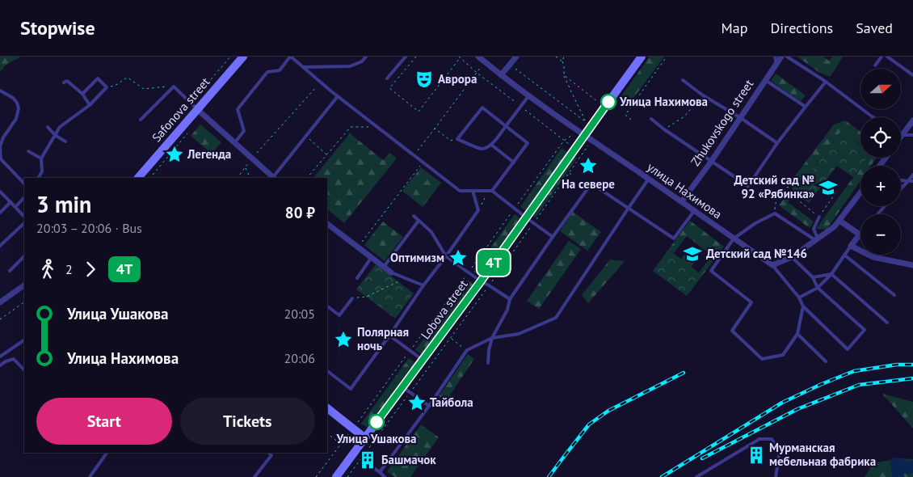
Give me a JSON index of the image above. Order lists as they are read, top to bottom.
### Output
{
  "streets": {
    "street": [
      "Safonova street",
      "Zhukovskogo street",
      "улица Нахимова",
      "Lobova street"
    ]
  },
  "crossings": [
    ["Zhukovskogo street", "улица Нахимова"],
    ["улица Нахимова", "Lobova street"]
  ],
  "places": {
    "theatre": ["Аврора"],
    "other": ["Улица Нахимова", "Улица Ушакова"],
    "place": [
      "Легенда",
      "На севере",
      "Оптимизм",
      "Полярная ночь",
      "Тайбола"
    ],
    "school or university": ["Детский сад № 92 «Рябинка»", "Детский сад №146"],
    "building": ["Мурманская мебельная фабрика", "Башмачок"]
  },
  "lines": ["bus line 4Т"],
  "north": "right",
  "page": {
    "header": "Stopwise",
    "nav": ["Map", "Directions", "Saved"],
    "on_map": "4Т",
    "map_buttons": ["+", "−"],
    "heading": ["3 min", "20:03 – 20:06 · Bus", "80 ₽"],
    "legs": ["2", "4Т"],
    "list": [
      {
        "name": "Улица Ушакова",
        "value": "20:05"
      },
      {
        "name": "Улица Нахимова",
        "value": "20:06"
      }
    ],
    "buttons": ["Start", "Tickets"]
  }
}
